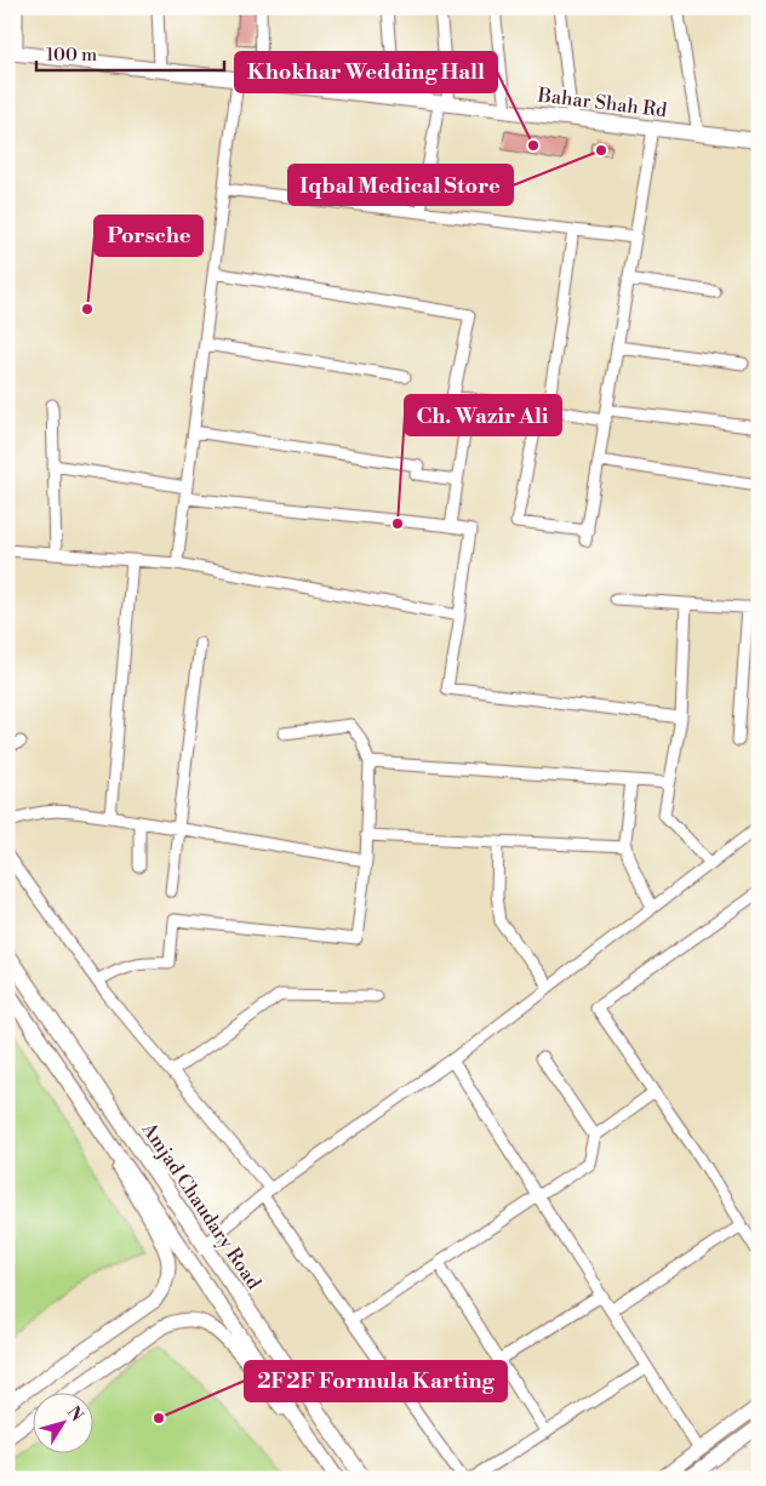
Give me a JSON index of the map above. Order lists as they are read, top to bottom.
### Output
{
  "streets": {
    "main road": ["Bahar Shah Rd", "Amjad Chaudary Road"]
  },
  "places": [
    "Khokhar Wedding Hall",
    "Iqbal Medical Store",
    "Porsche",
    "Ch. Wazir Ali",
    "2F2F Formula Karting"
  ],
  "scale_bar": "100 m",
  "north": "top right"
}
